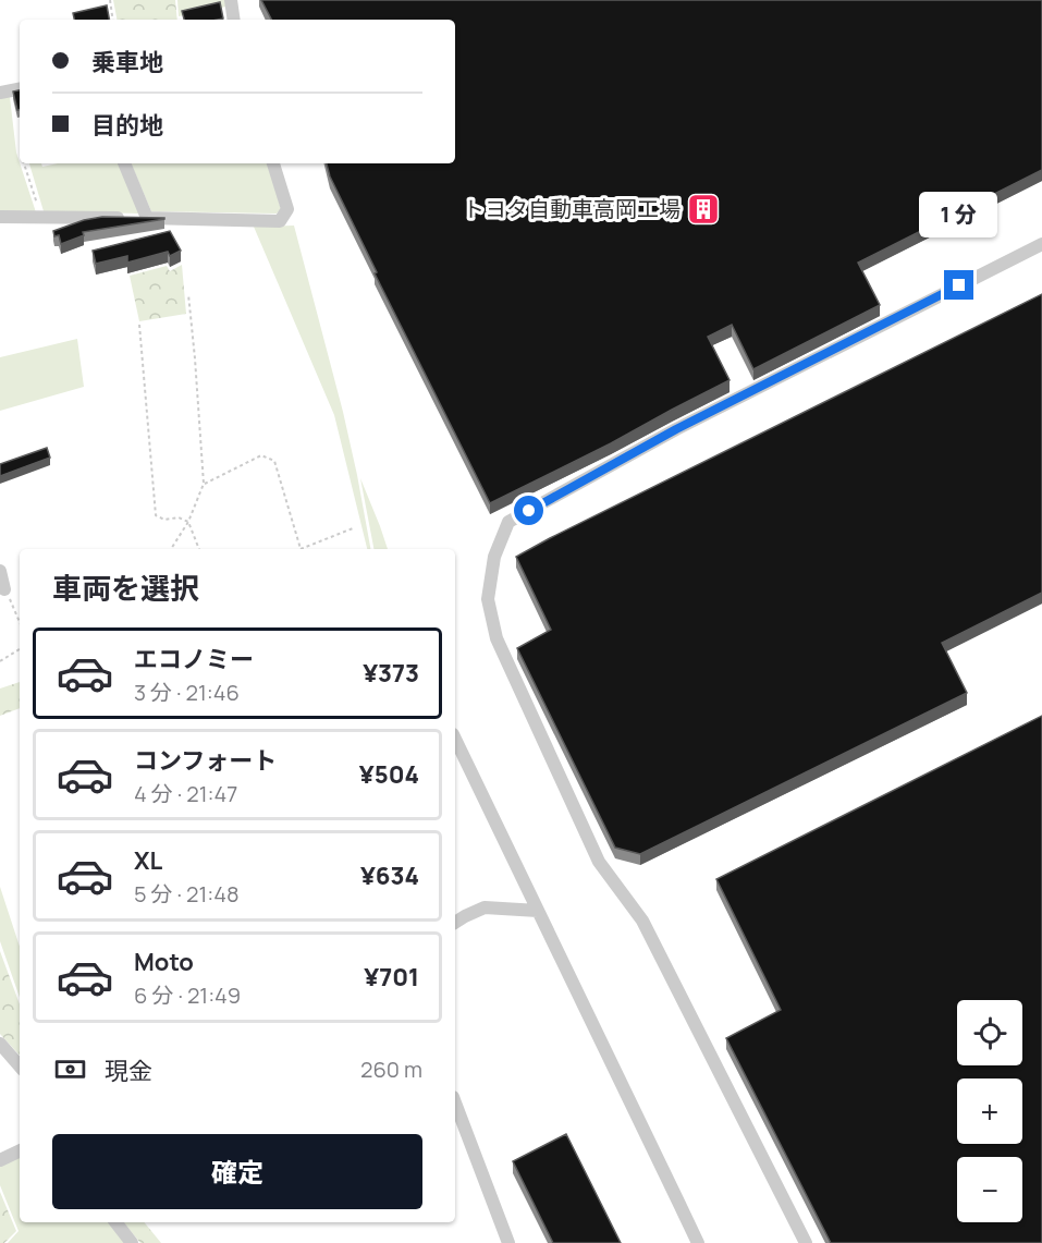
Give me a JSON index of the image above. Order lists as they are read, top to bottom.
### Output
{
  "places": {
    "building": ["トヨタ自動車高岡工場"]
  },
  "page": {
    "banner": ["乗車地", "目的地"],
    "bubble": "1 分",
    "heading": "車両を選択",
    "list": [
      {
        "name": "エコノミー",
        "note": "3 分 · 21:46",
        "value": "¥373"
      },
      {
        "name": "コンフォート",
        "note": "4 分 · 21:47",
        "value": "¥504"
      },
      {
        "name": "XL",
        "note": "5 分 · 21:48",
        "value": "¥634"
      },
      {
        "name": "Moto",
        "note": "6 分 · 21:49",
        "value": "¥701"
      }
    ],
    "map_buttons": ["+", "−"],
    "pay": ["現金", "260 m"],
    "buttons": "確定"
  }
}
